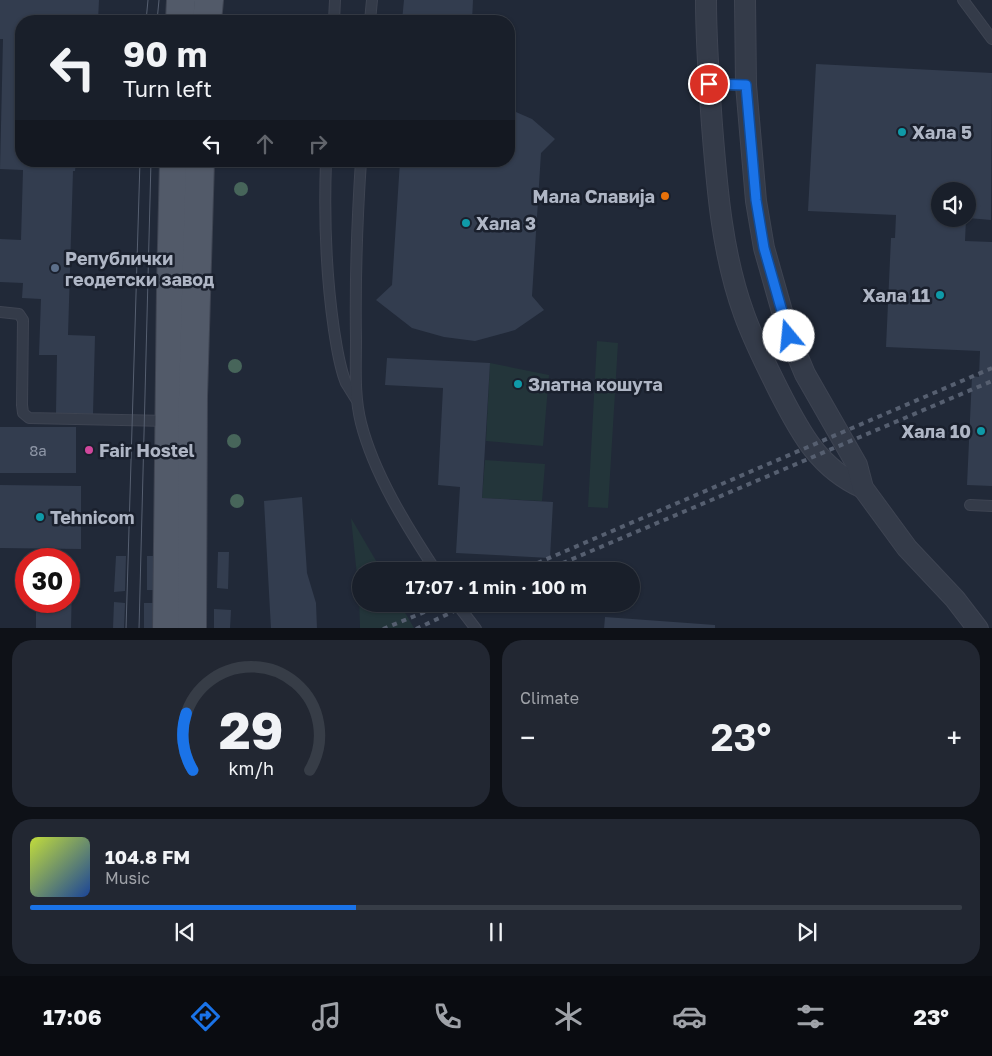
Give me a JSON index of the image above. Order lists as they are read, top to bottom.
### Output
{
  "places": [
    "Хала 5",
    "Мала Славија",
    "Хала 3",
    "Републички геодетски завод",
    "Хала 11",
    "Златна кошута",
    "Хала 10",
    "Fair Hostel",
    "Tehnicom"
  ],
  "house_numbers": ["8a"],
  "page": {
    "turn": ["90 m", "Turn left"],
    "limit": "30",
    "trip": "17:07 · 1 min · 100 m",
    "tile": "Climate",
    "heat": ["−", "23°", "+"],
    "song": ["104.8 FM", "Music"],
    "tabs": ["17:06", "23°"],
    "gauge": ["29", "km/h"]
  }
}
